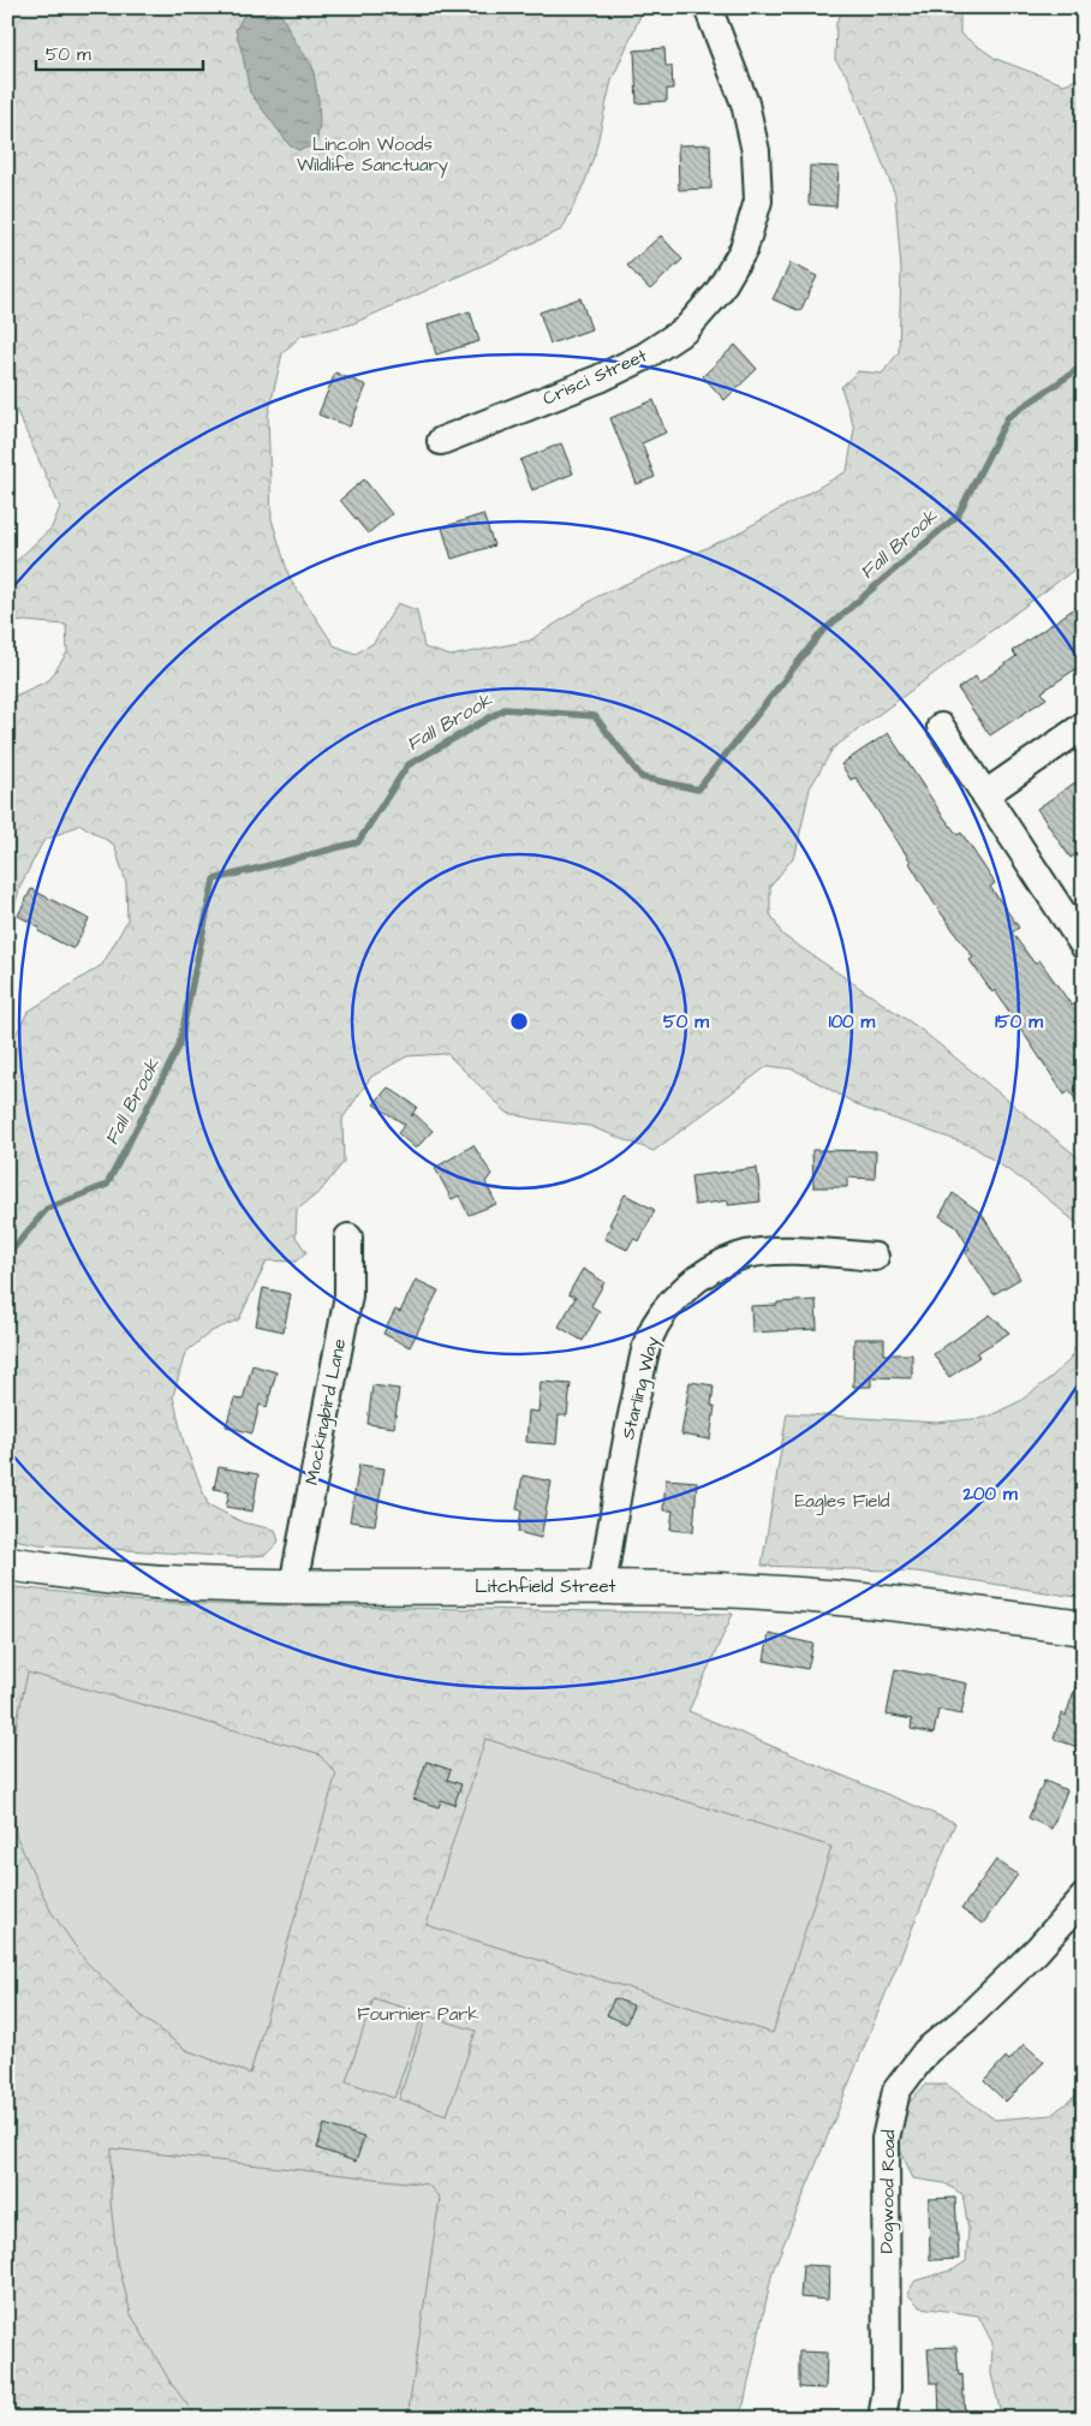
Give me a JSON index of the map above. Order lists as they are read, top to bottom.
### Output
{
  "streets": {
    "main road": ["Litchfield Street"],
    "street": [
      "Crisci Street",
      "Starling Way",
      "Mockingbird Lane",
      "Dogwood Road"
    ]
  },
  "crossings": [
    ["Starling Way", "Litchfield Street"],
    ["Mockingbird Lane", "Litchfield Street"]
  ],
  "water": ["Fall Brook"],
  "parks": ["Lincoln Woods Wildlife Sanctuary", "Eagles Field", "Fournier Park"],
  "scale_bar": "50 m",
  "rings": [
    "50 m",
    "100 m",
    "150 m",
    "200 m"
  ]
}
